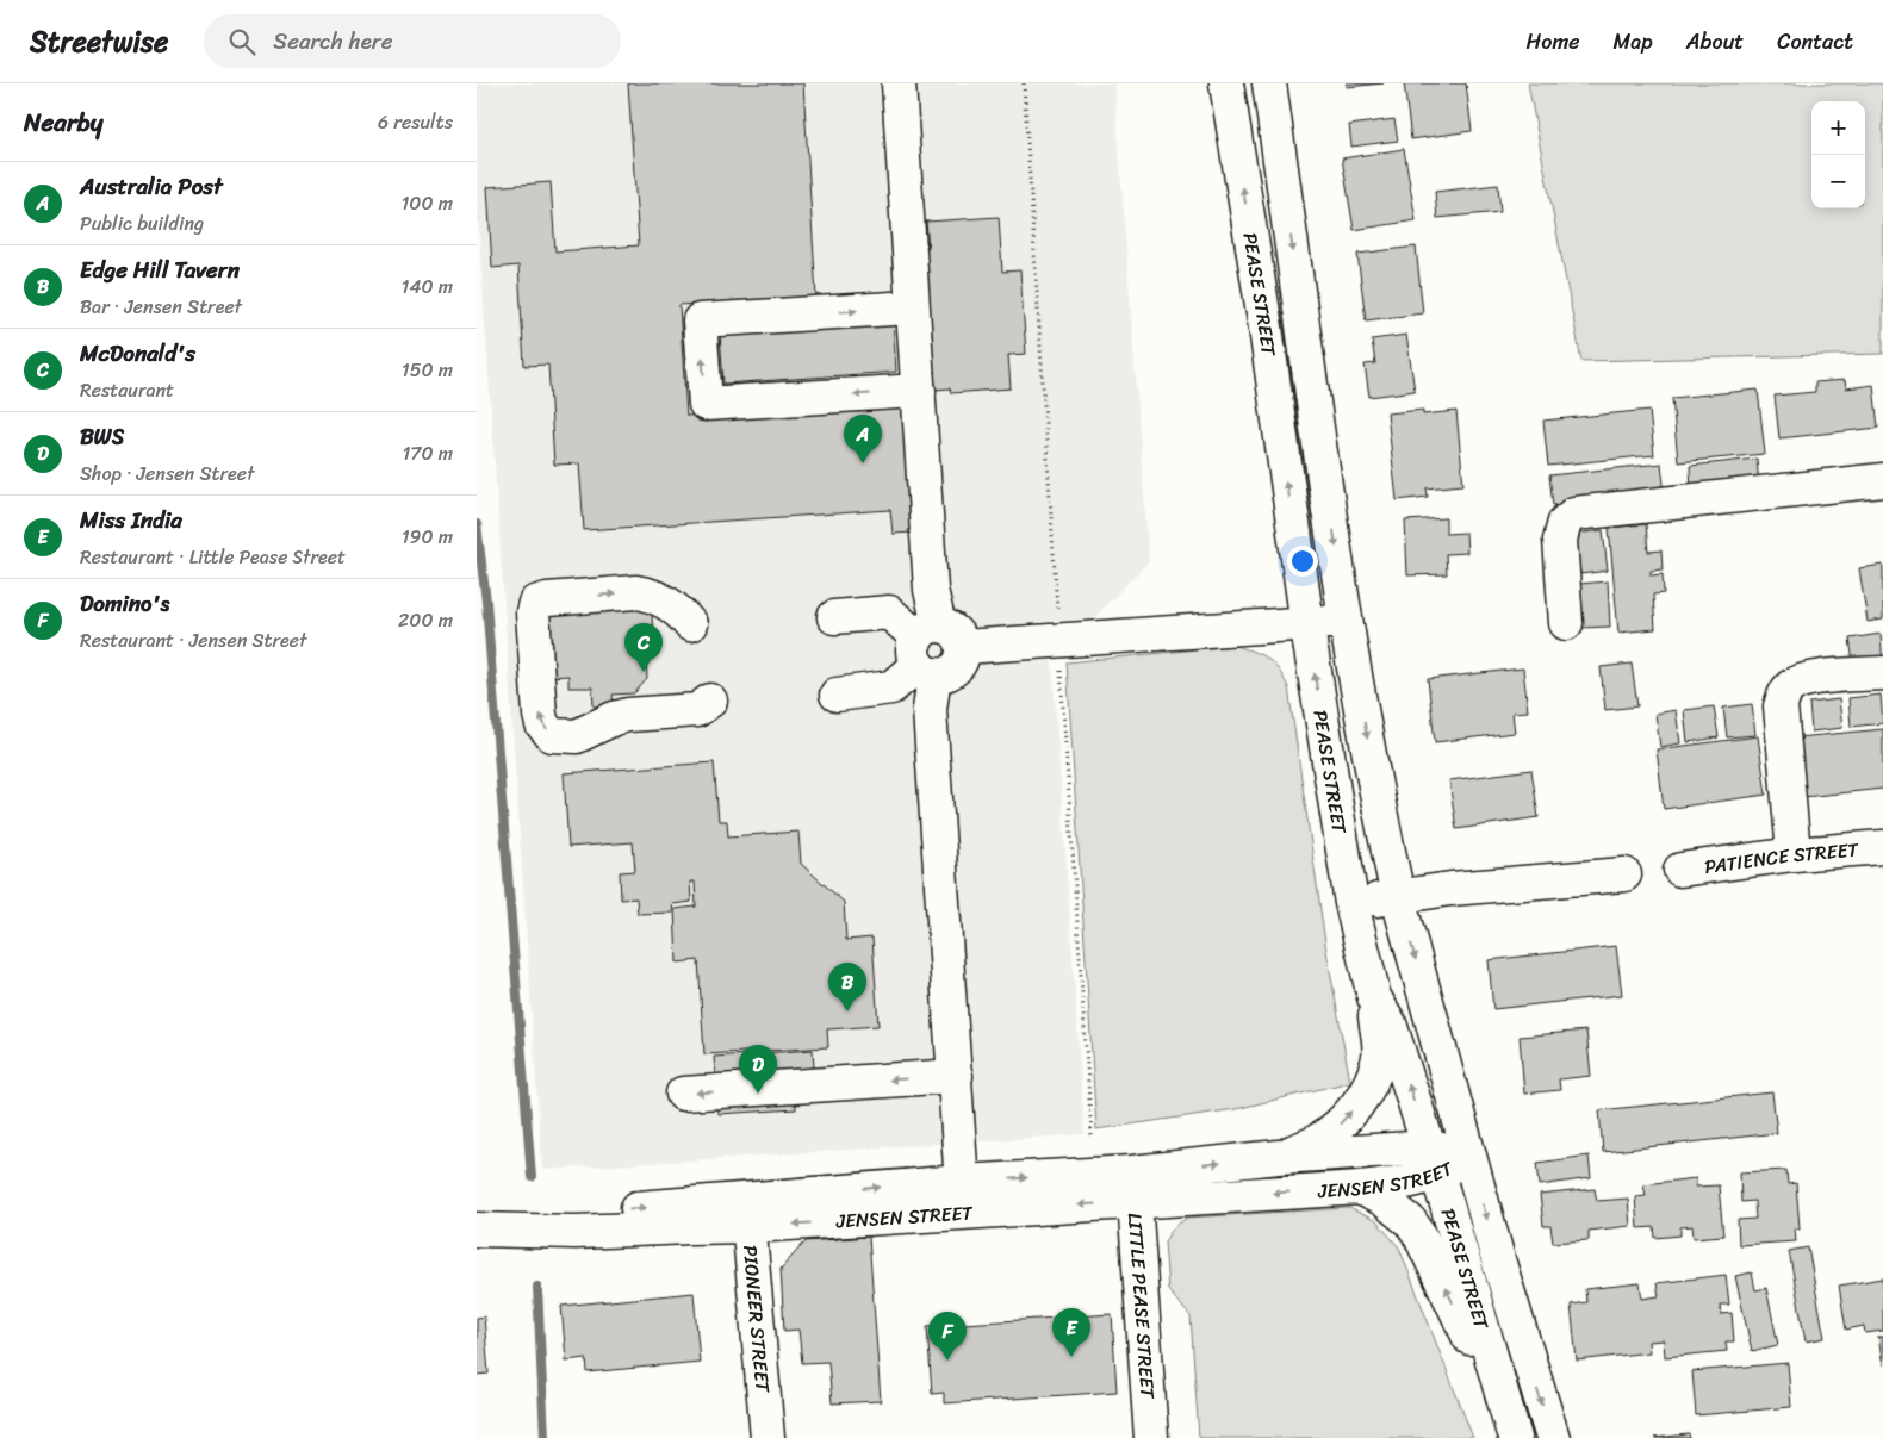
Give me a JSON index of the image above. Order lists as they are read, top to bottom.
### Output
{
  "streets": {
    "street": [
      "PEASE STREET",
      "PATIENCE STREET",
      "JENSEN STREET",
      "LITTLE PEASE STREET",
      "PIONEER STREET"
    ]
  },
  "crossings": [
    ["PEASE STREET", "JENSEN STREET"],
    ["JENSEN STREET", "LITTLE PEASE STREET"],
    ["JENSEN STREET", "PIONEER STREET"]
  ],
  "page": {
    "header": "Streetwise",
    "search": "Search here",
    "nav": [
      "Home",
      "Map",
      "About",
      "Contact"
    ],
    "heading": ["Nearby", "6 results"],
    "map_buttons": ["+", "−"],
    "list": [
      {
        "mark": "A",
        "name": "Australia Post",
        "note": "Public building",
        "value": "100 m"
      },
      {
        "mark": "B",
        "name": "Edge Hill Tavern",
        "note": "Bar · Jensen Street",
        "value": "140 m"
      },
      {
        "mark": "C",
        "name": "McDonald's",
        "note": "Restaurant",
        "value": "150 m"
      },
      {
        "mark": "D",
        "name": "BWS",
        "note": "Shop · Jensen Street",
        "value": "170 m"
      },
      {
        "mark": "E",
        "name": "Miss India",
        "note": "Restaurant · Little Pease Street",
        "value": "190 m"
      },
      {
        "mark": "F",
        "name": "Domino's",
        "note": "Restaurant · Jensen Street",
        "value": "200 m"
      }
    ],
    "pins": [
      "A",
      "C",
      "B",
      "D",
      "E",
      "F"
    ]
  }
}
